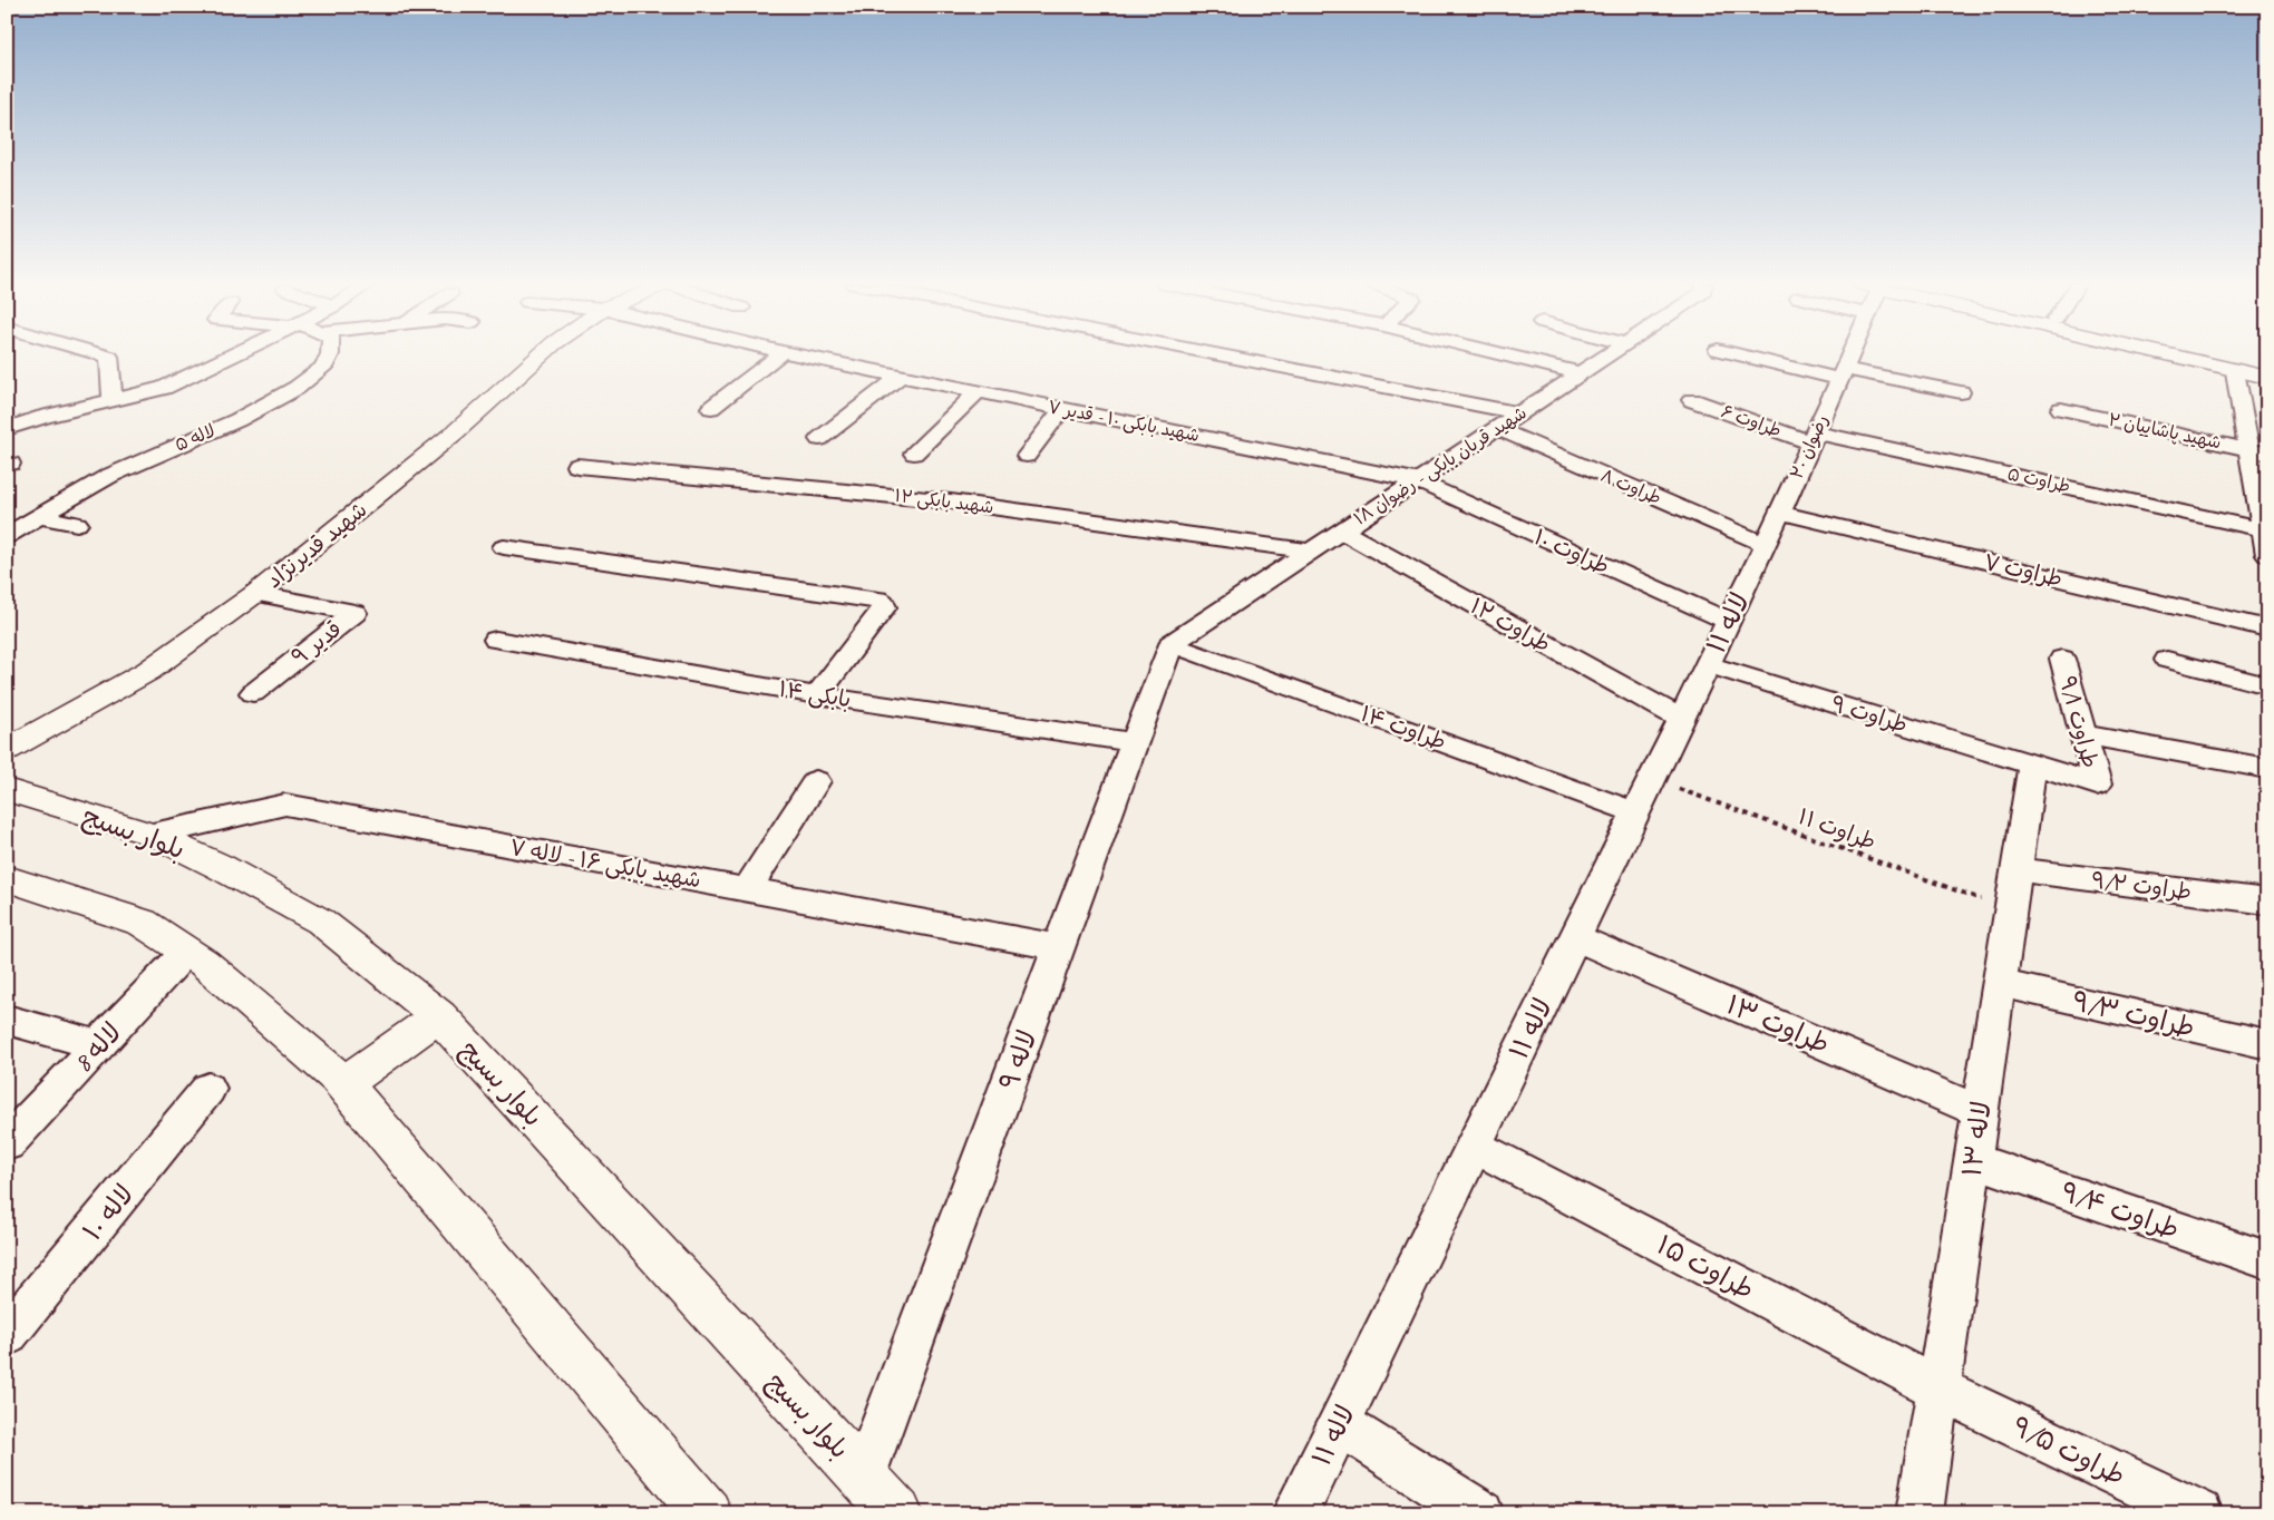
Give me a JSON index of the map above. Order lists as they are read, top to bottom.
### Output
{
  "streets": {
    "main road": ["شهید قدیرنژاد", "بلوار بسیج"],
    "street": [
      "شهید بابکی ۱۰ - قدیر ۷",
      "طراوت ۶",
      "شهید پاشاییان ۲",
      "لاله ۵",
      "رضوان ۲۰",
      "شهید قربان بابکی - رضوان ۱۸",
      "طراوت ۵",
      "طراوت ۸",
      "شهید بابکی ۱۲",
      "طراوت ۱۰",
      "طراوت ۷",
      "لاله ۱۱",
      "طراوت ۱۲",
      "قدیر ۹",
      "بابکی ۱۴",
      "طراوت ۹",
      "طراوت ۹/۱",
      "طراوت ۱۴",
      "شهید بابکی ۱۶ - لاله ۷",
      "طراوت ۹/۲",
      "طراوت ۹/۳",
      "طراوت ۱۳",
      "لاله 8",
      "لاله ۹",
      "لاله ۱۳",
      "طراوت ۹/۴",
      "لاله ۱۰",
      "طراوت ۱۵",
      "طراوت ۹/۵"
    ],
    "path": ["طراوت ۱۱"]
  },
  "crossings": [
    ["شهید بابکی ۱۰ - قدیر ۷", "شهید قربان بابکی - رضوان ۱۸"],
    ["شهید بابکی ۱۰ - قدیر ۷", "طراوت ۱۰"],
    ["طراوت ۶", "رضوان ۲۰"],
    ["طراوت ۶", "طراوت ۵"],
    ["رضوان ۲۰", "طراوت ۵"],
    ["رضوان ۲۰", "طراوت ۸"],
    ["رضوان ۲۰", "طراوت ۷"],
    ["رضوان ۲۰", "لاله ۱۱"],
    ["شهید قربان بابکی - رضوان ۱۸", "طراوت ۸"],
    ["شهید قربان بابکی - رضوان ۱۸", "شهید بابکی ۱۲"],
    ["شهید قربان بابکی - رضوان ۱۸", "طراوت ۱۰"],
    ["شهید قربان بابکی - رضوان ۱۸", "طراوت ۱۲"],
    ["شهید قربان بابکی - رضوان ۱۸", "طراوت ۱۴"],
    ["شهید قربان بابکی - رضوان ۱۸", "لاله ۹"],
    ["طراوت ۸", "لاله ۱۱"],
    ["شهید قدیرنژاد", "قدیر ۹"],
    ["طراوت ۱۰", "لاله ۱۱"],
    ["لاله ۱۱", "طراوت ۱۲"],
    ["لاله ۱۱", "طراوت ۹"],
    ["لاله ۱۱", "طراوت ۱۴"],
    ["لاله ۱۱", "طراوت ۱۱"],
    ["لاله ۱۱", "طراوت ۱۳"],
    ["لاله ۱۱", "طراوت ۱۵"],
    ["بابکی ۱۴", "لاله ۹"],
    ["طراوت ۹", "طراوت ۹/۱"],
    ["طراوت ۹", "لاله ۱۳"],
    ["طراوت ۹/۱", "لاله ۱۳"],
    ["طراوت ۱۴", "لاله ۹"],
    ["طراوت ۱۱", "لاله ۱۳"],
    ["بلوار بسیج", "شهید بابکی ۱۶ - لاله ۷"],
    ["بلوار بسیج", "لاله ۹"],
    ["شهید بابکی ۱۶ - لاله ۷", "لاله ۹"],
    ["طراوت ۹/۲", "لاله ۱۳"],
    ["طراوت ۹/۳", "لاله ۱۳"],
    ["طراوت ۱۳", "لاله ۱۳"],
    ["لاله ۱۳", "طراوت ۹/۴"],
    ["لاله ۱۳", "طراوت ۱۵"],
    ["لاله ۱۳", "طراوت ۹/۵"],
    ["طراوت ۱۵", "طراوت ۹/۵"]
  ]
}
